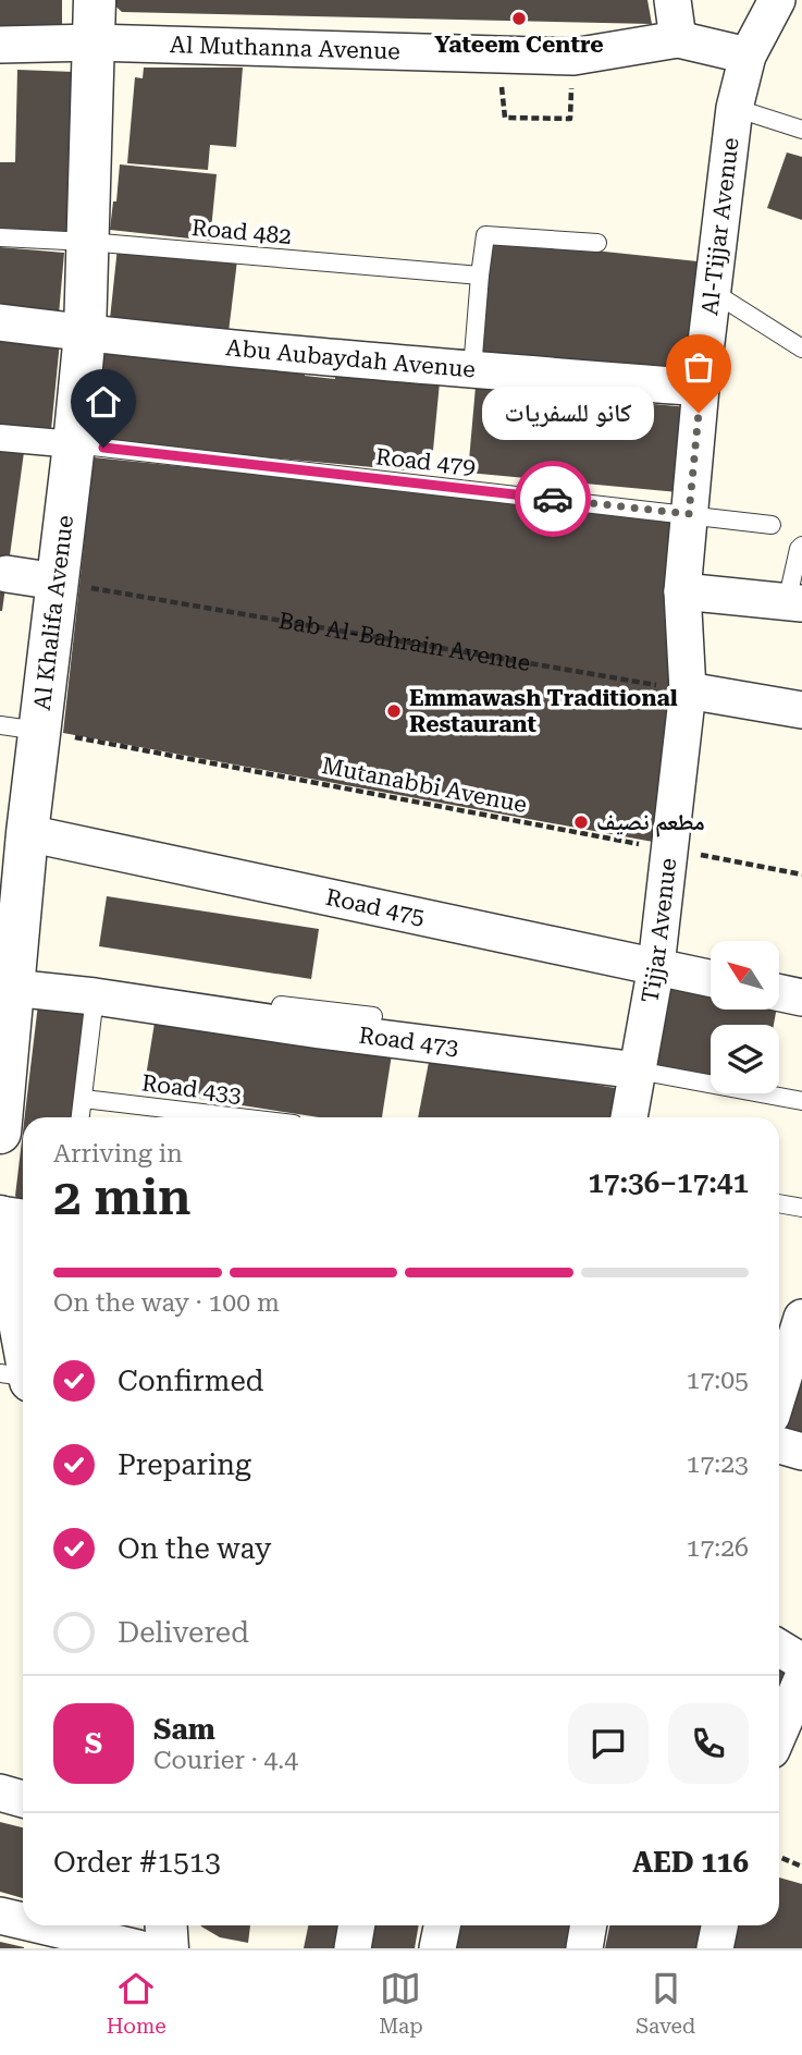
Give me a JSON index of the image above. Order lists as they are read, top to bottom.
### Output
{
  "streets": {
    "street": [
      "Al Muthanna Avenue",
      "Al-Tijjar Avenue",
      "Abu Aubaydah Avenue",
      "Al Khalifa Avenue",
      "Road 475",
      "Tijjar Avenue",
      "Road 473"
    ],
    "lane": ["Road 482", "Road 479", "Road 433"],
    "path": ["Bab Al-Bahrain Avenue", "Mutanabbi Avenue"]
  },
  "crossings": [
    ["Al Muthanna Avenue", "Al-Tijjar Avenue"],
    ["Al Muthanna Avenue", "Al Khalifa Avenue"],
    ["Al-Tijjar Avenue", "Abu Aubaydah Avenue"],
    ["Al-Tijjar Avenue", "Road 479"],
    ["Al-Tijjar Avenue", "Bab Al-Bahrain Avenue"],
    ["Al-Tijjar Avenue", "Tijjar Avenue"],
    ["Road 482", "Al Khalifa Avenue"],
    ["Abu Aubaydah Avenue", "Al Khalifa Avenue"],
    ["Road 479", "Al Khalifa Avenue"],
    ["Al Khalifa Avenue", "Bab Al-Bahrain Avenue"],
    ["Al Khalifa Avenue", "Mutanabbi Avenue"],
    ["Al Khalifa Avenue", "Road 475"],
    ["Al Khalifa Avenue", "Road 473"],
    ["Bab Al-Bahrain Avenue", "Tijjar Avenue"],
    ["Mutanabbi Avenue", "Tijjar Avenue"],
    ["Road 475", "Tijjar Avenue"],
    ["Tijjar Avenue", "Road 473"]
  ],
  "places": [
    "Yateem Centre",
    "كانو للسفريات",
    "Emmawash Traditional Restaurant",
    "مطعم نصيف"
  ],
  "north": "top left",
  "page": {
    "bubble": "كانو للسفريات",
    "heading": ["2 min", "Arriving in", "17:36–17:41"],
    "panel": [
      "Sam",
      "Courier · 4.4",
      "Order #1513",
      "AED 116"
    ],
    "bar": "On the way · 100 m",
    "list": [
      ["Confirmed", "17:05"],
      ["Preparing", "17:23"],
      ["On the way", "17:26"],
      "Delivered"
    ],
    "round": "S",
    "tabs": ["Home", "Map", "Saved"]
  }
}
